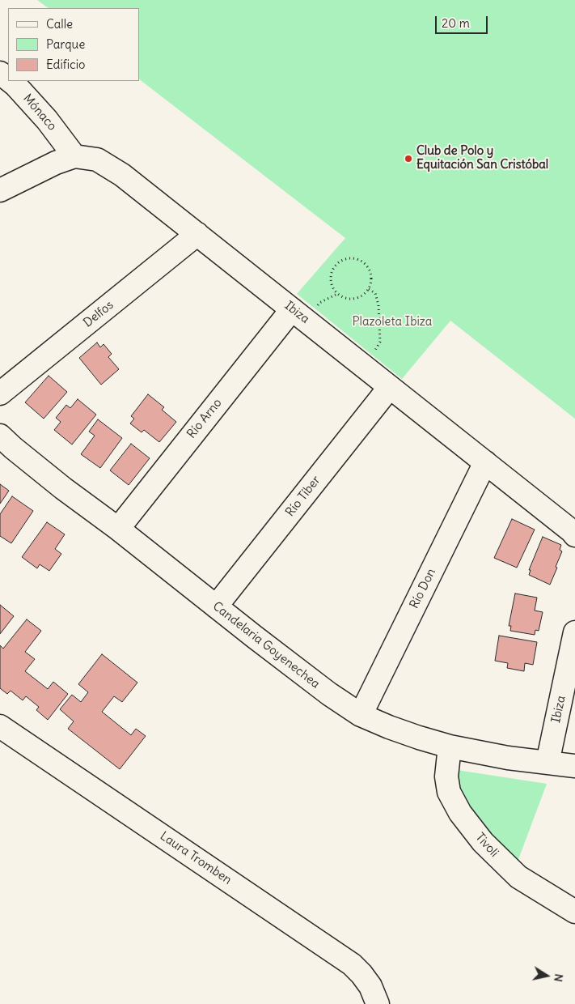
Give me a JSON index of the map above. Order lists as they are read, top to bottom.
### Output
{
  "streets": {
    "street": [
      "Mónaco",
      "Ibiza",
      "Delfos",
      "Río Arno",
      "Río Tíber",
      "Río Don",
      "Candelaria Goyenechea",
      "Tivoli",
      "Laura Tromben"
    ]
  },
  "crossings": [
    ["Mónaco", "Ibiza"],
    ["Ibiza", "Delfos"],
    ["Ibiza", "Río Arno"],
    ["Ibiza", "Río Tíber"],
    ["Ibiza", "Río Don"],
    ["Ibiza", "Candelaria Goyenechea"],
    ["Río Arno", "Candelaria Goyenechea"],
    ["Río Tíber", "Candelaria Goyenechea"],
    ["Río Don", "Candelaria Goyenechea"],
    ["Candelaria Goyenechea", "Tivoli"]
  ],
  "parks": ["Plazoleta Ibiza"],
  "places": ["Club de Polo y Equitación San Cristóbal"],
  "legend": ["Calle", "Parque", "Edificio"],
  "scale_bar": "20 m",
  "north": "right"
}
